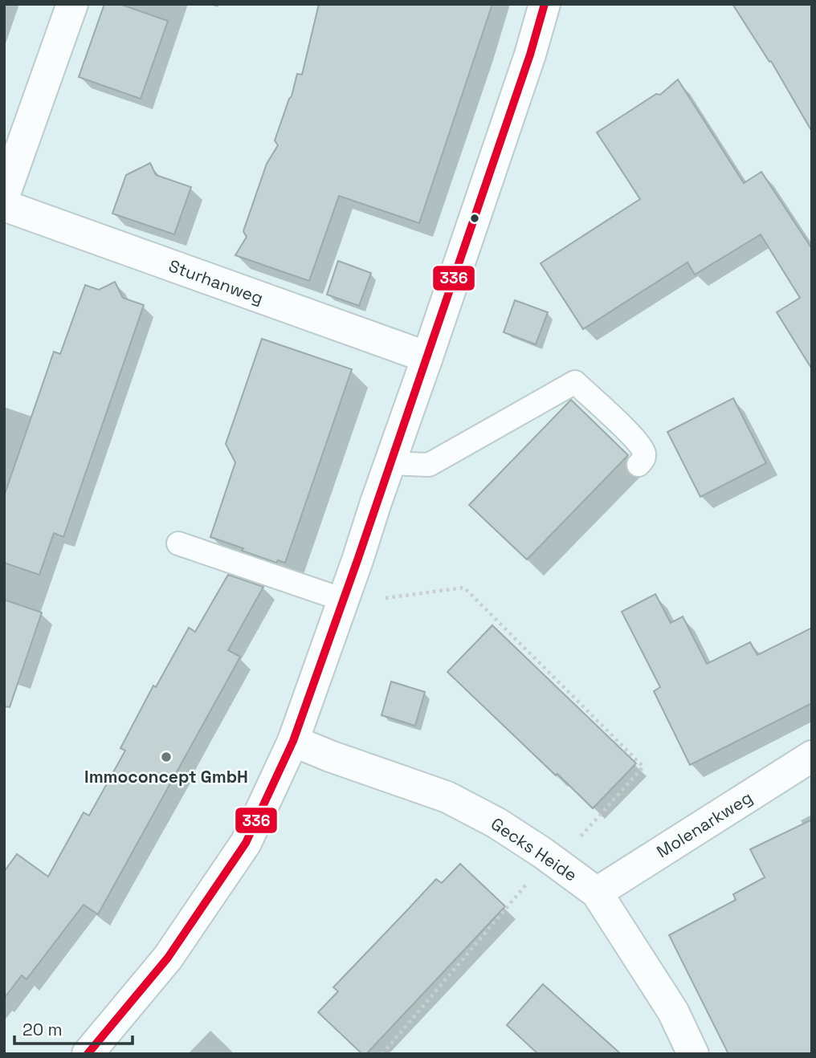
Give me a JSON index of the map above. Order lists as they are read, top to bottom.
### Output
{
  "streets": {
    "street": ["Sturhanweg", "Molenarkweg", "Gecks Heide"]
  },
  "crossings": [
    ["Molenarkweg", "Gecks Heide"]
  ],
  "places": ["Immoconcept GmbH"],
  "lines": ["transit line 336"],
  "scale_bar": "20 m"
}
